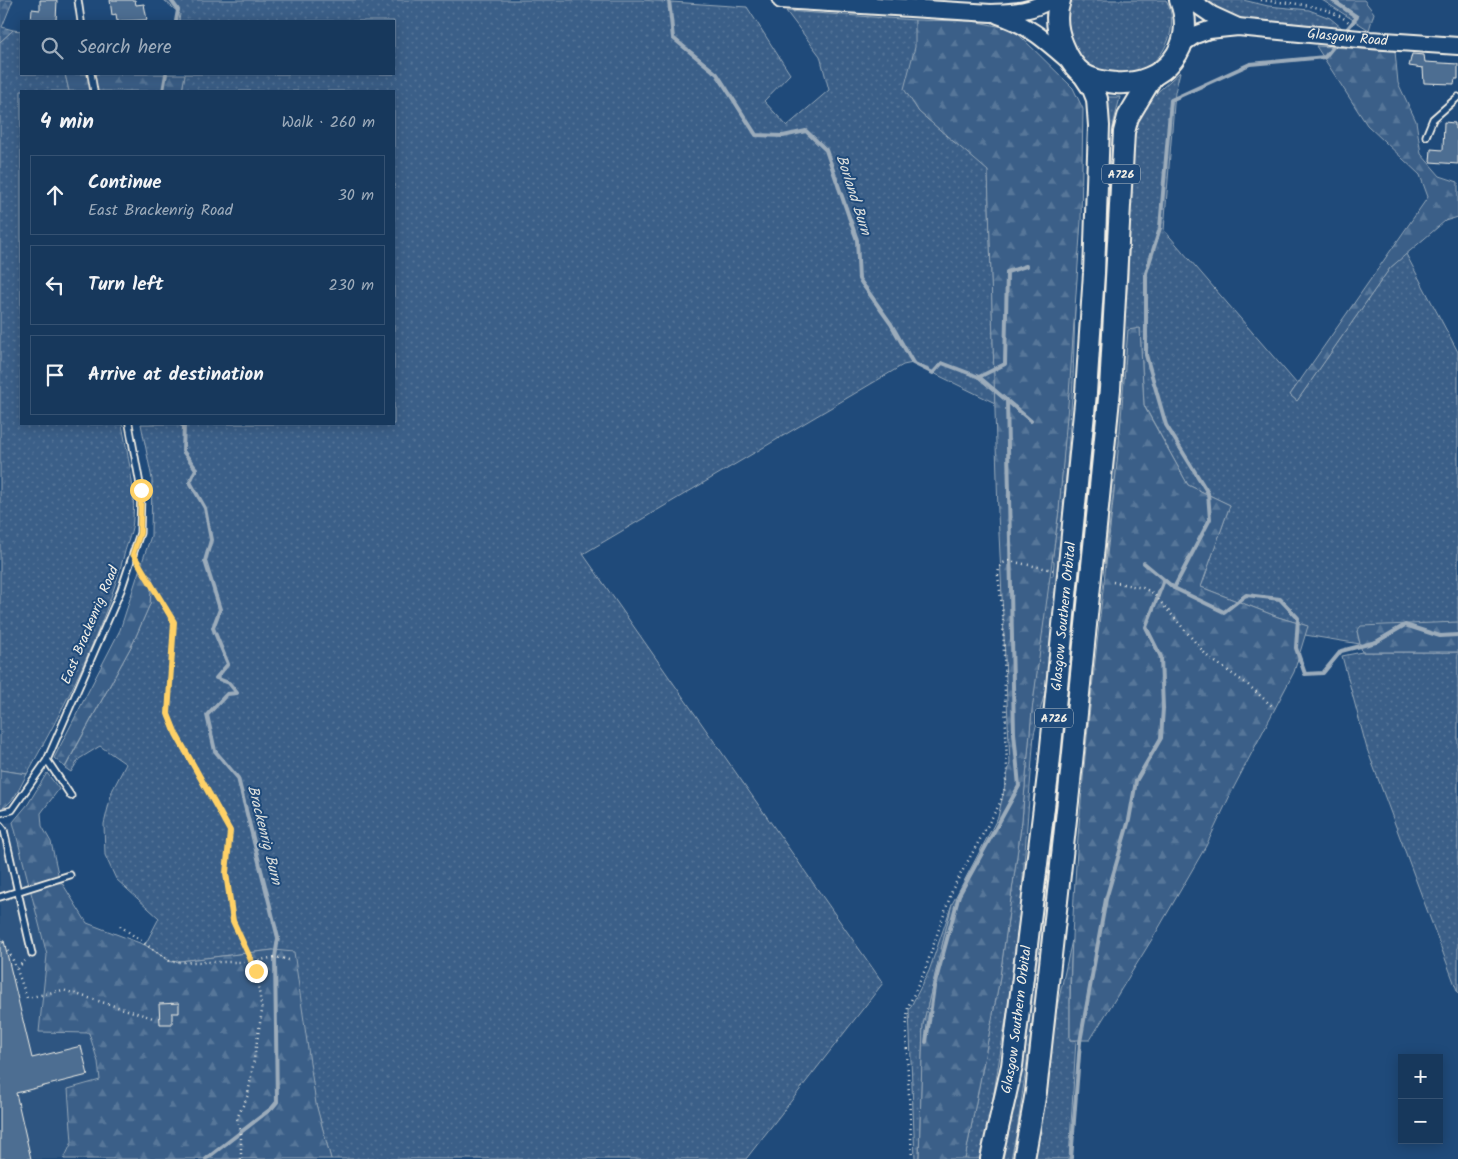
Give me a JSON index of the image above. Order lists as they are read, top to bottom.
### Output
{
  "streets": {
    "highway": ["A726", "Glasgow Southern Orbital"],
    "main road": ["Glasgow Road"],
    "lane": ["East Brackenrig Road"]
  },
  "crossings": [
    ["Glasgow Road", "A726"],
    ["A726", "Glasgow Southern Orbital"]
  ],
  "water": ["Borland Burn", "Brackenrig Burn"],
  "page": {
    "search": "Search here",
    "heading": ["4 min", "Walk · 260 m"],
    "list": [
      ["Continue", "East Brackenrig Road", "30 m"],
      ["Turn left", "230 m"],
      "Arrive at destination"
    ],
    "map_buttons": ["+", "−"]
  }
}
